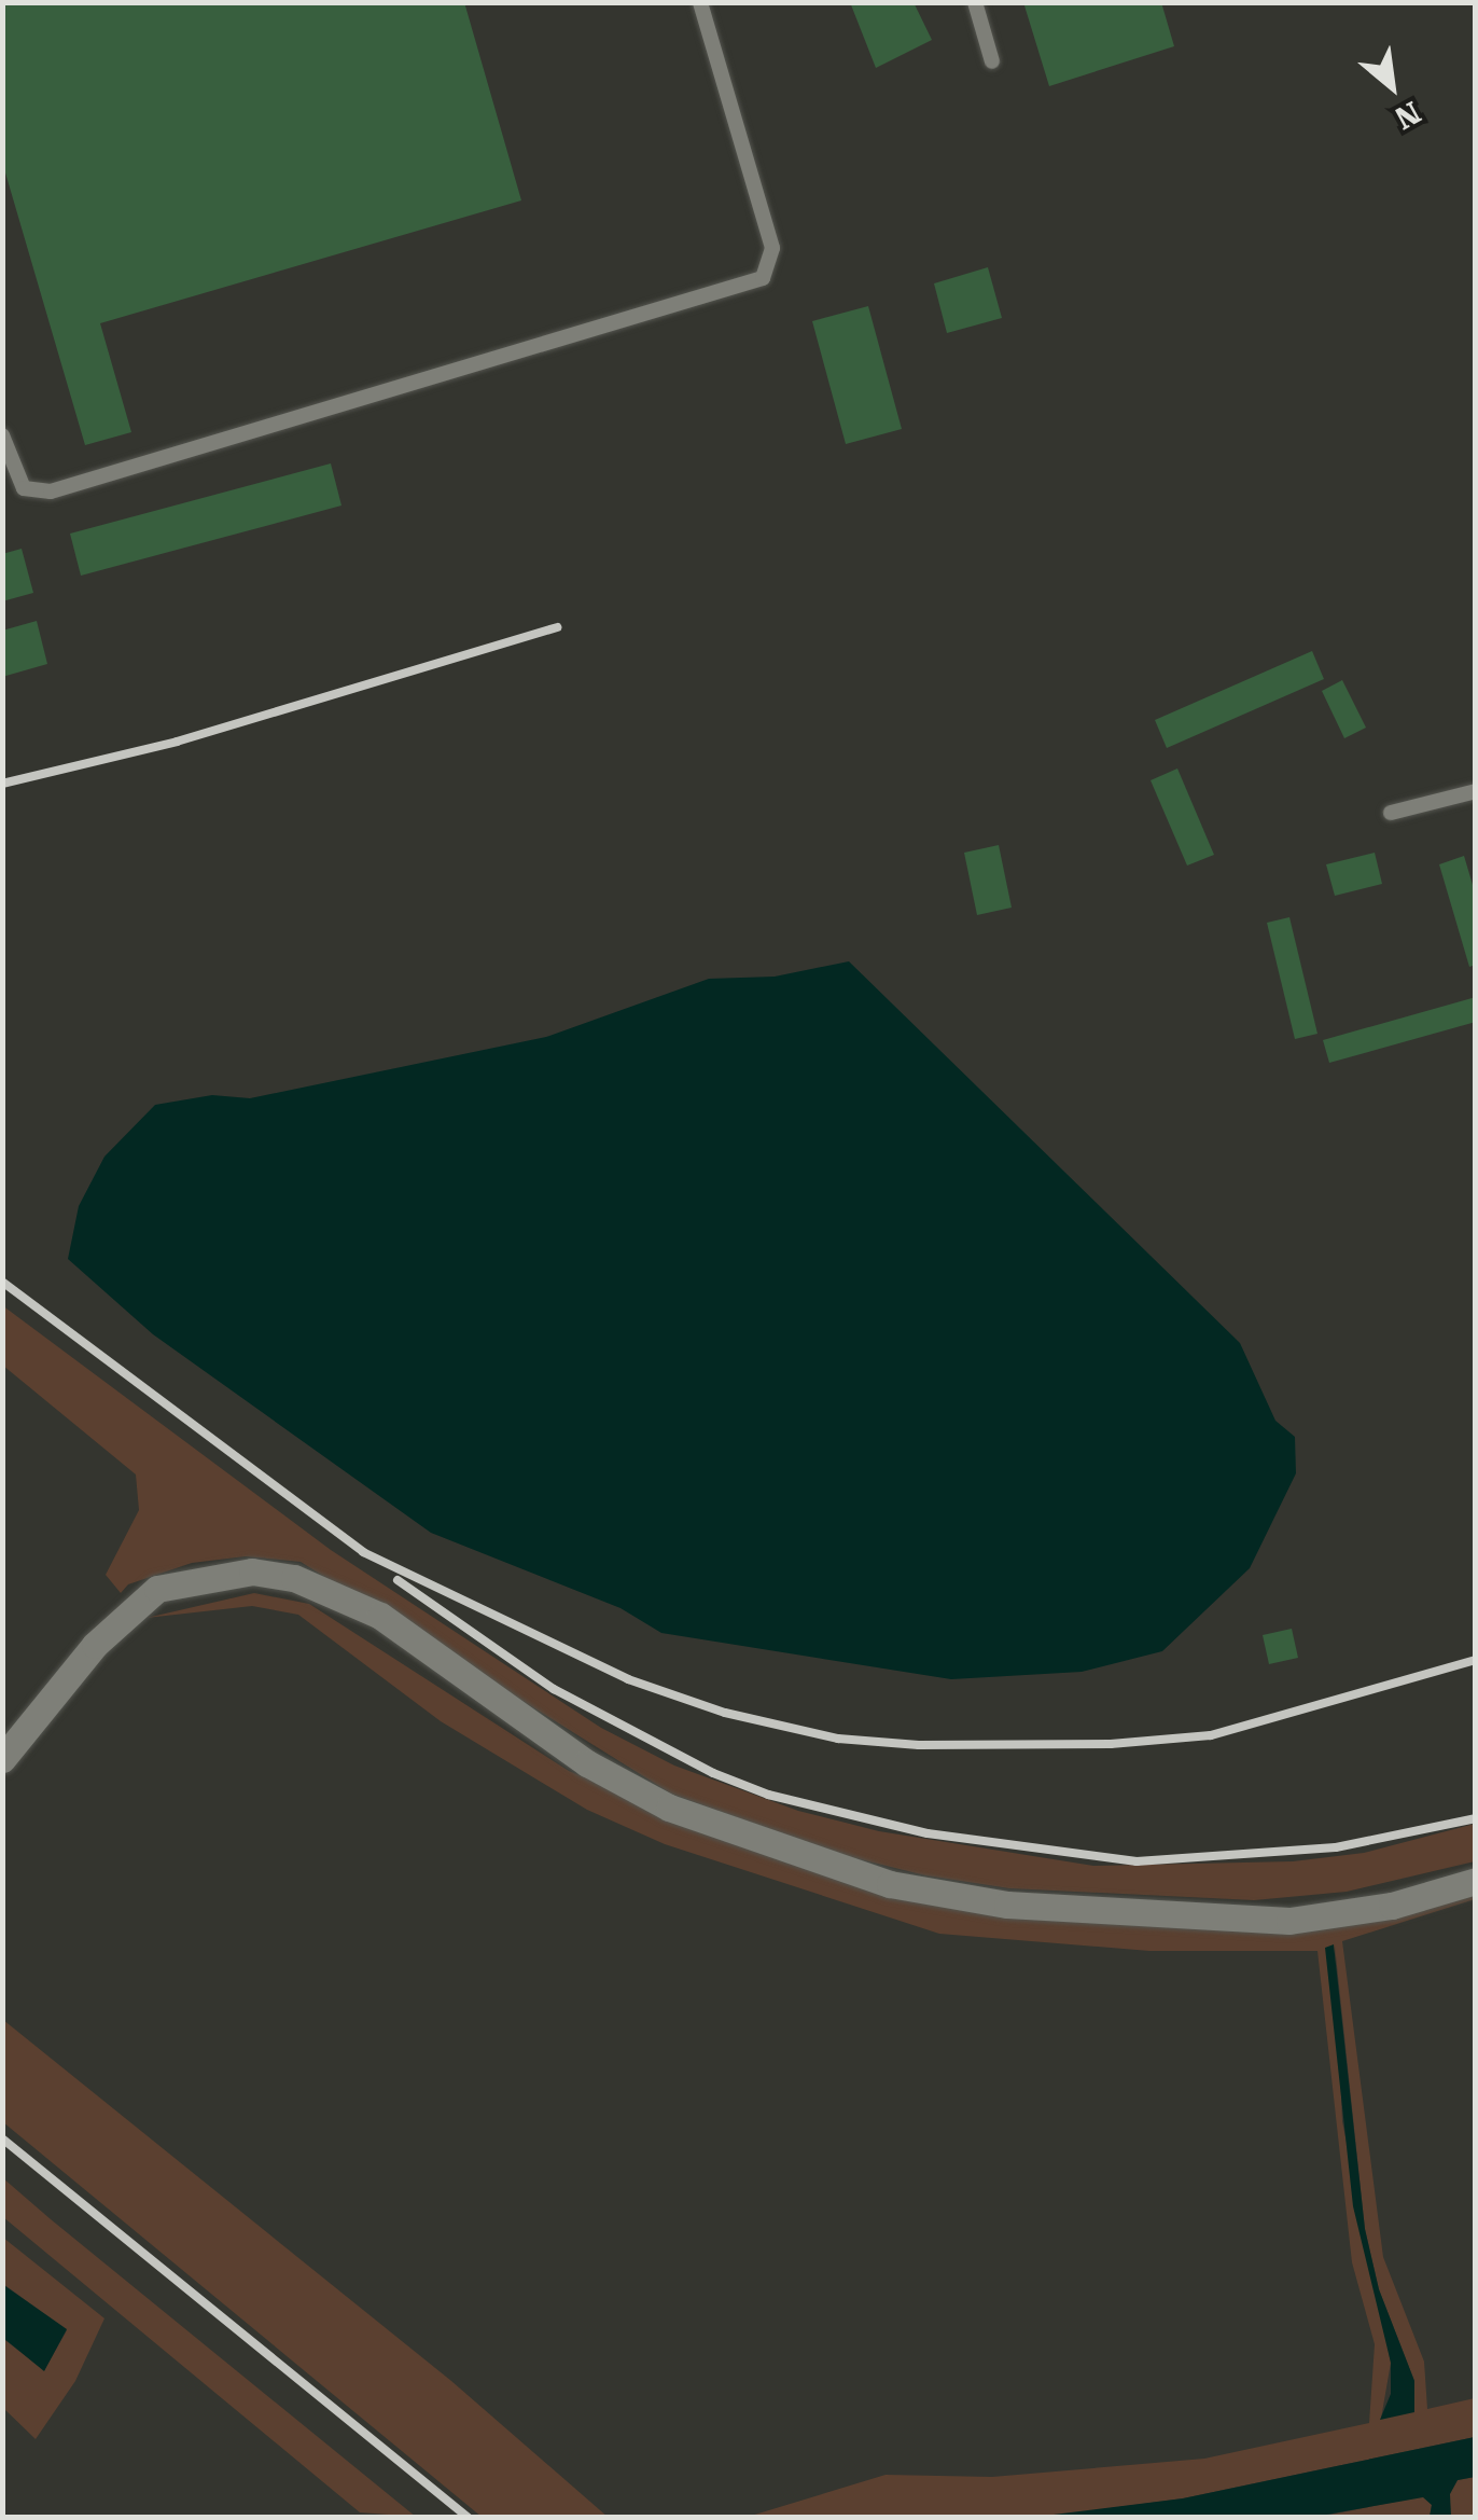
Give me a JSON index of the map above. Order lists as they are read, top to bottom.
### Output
{
  "north": "bottom right"
}
